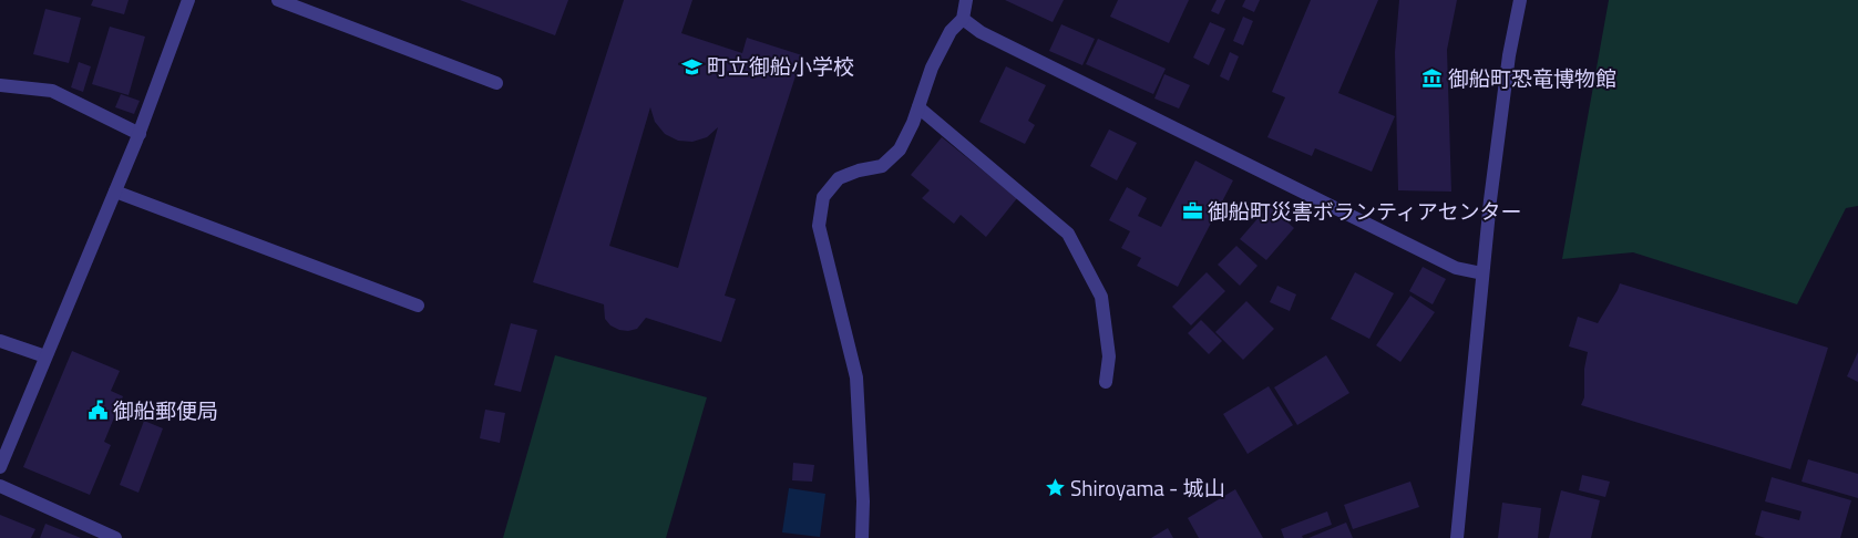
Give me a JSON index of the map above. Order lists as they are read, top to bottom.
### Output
{
  "places": {
    "school or university": ["町立御船小学校"],
    "museum": ["御船町恐竜博物館"],
    "office": ["御船町災害ボランティアセンター"],
    "public building": ["御船郵便局"],
    "place": ["Shiroyama - 城山"]
  }
}
